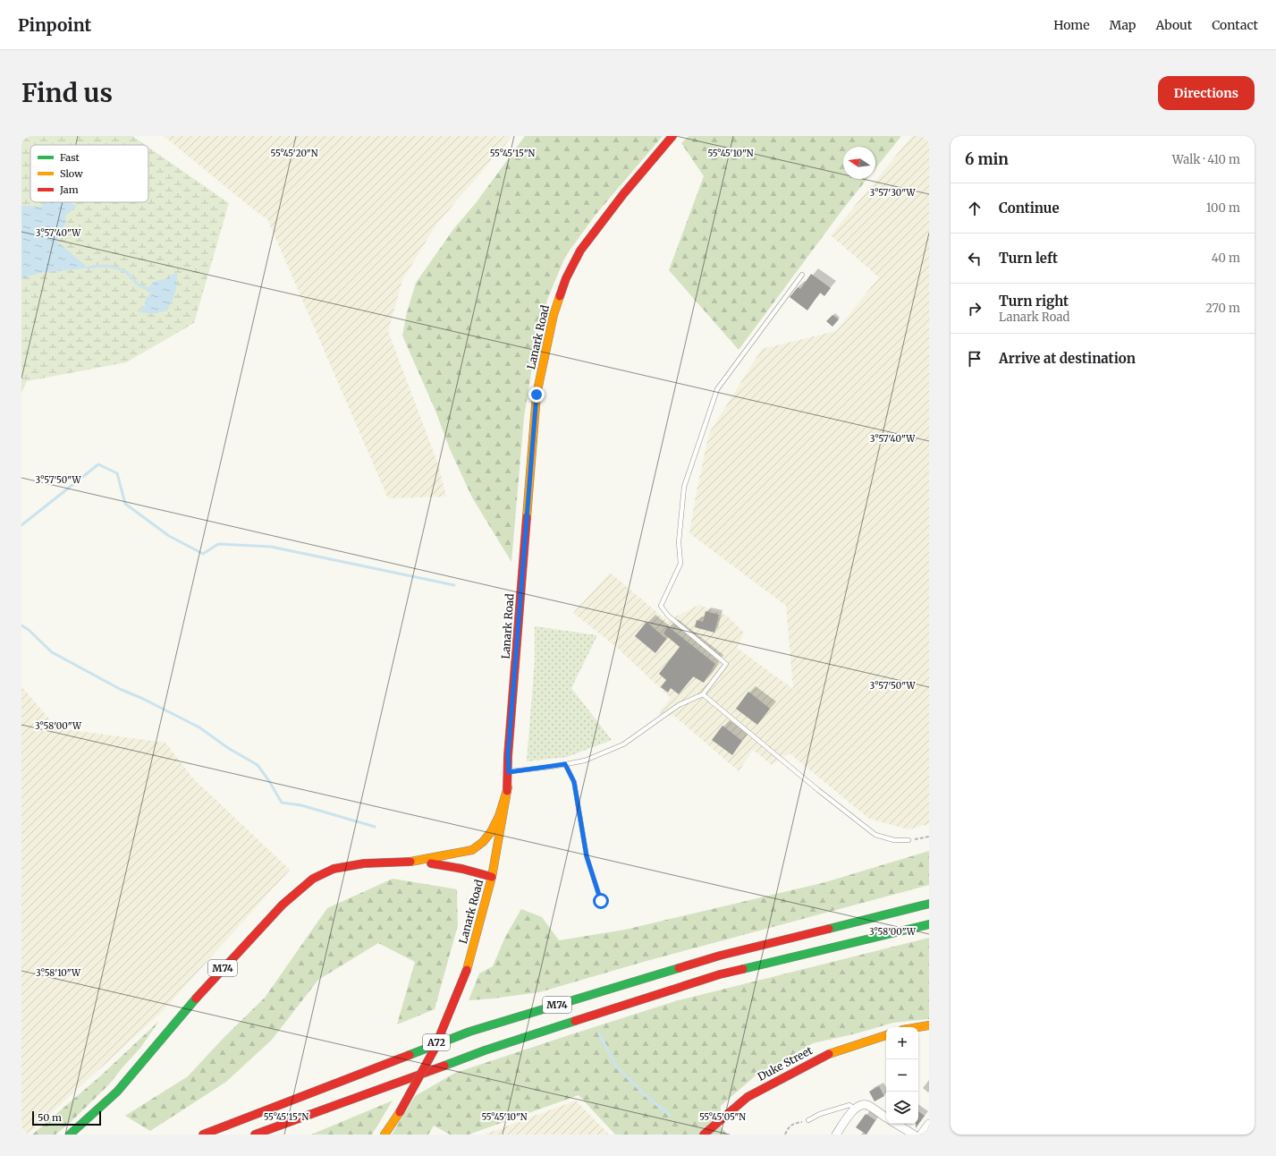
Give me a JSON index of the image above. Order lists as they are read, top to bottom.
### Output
{
  "streets": {
    "main road": [
      "Lanark Road",
      "M74",
      "A72",
      "Duke Street"
    ]
  },
  "crossings": [
    ["Lanark Road", "M74"]
  ],
  "legend": ["Fast", "Slow", "Jam"],
  "scale_bar": "50 m",
  "north": "left",
  "page": {
    "header": "Pinpoint",
    "nav": [
      "Home",
      "Map",
      "About",
      "Contact"
    ],
    "buttons": "Directions",
    "title": "Find us",
    "heading": ["6 min", "Walk · 410 m"],
    "list": [
      ["Continue", "100 m"],
      ["Turn left", "40 m"],
      ["Turn right", "Lanark Road", "270 m"],
      "Arrive at destination"
    ],
    "map_buttons": ["+", "−"],
    "scale": "50 m"
  },
  "coordinates": [
    "55°45'20\"N",
    "55°45'15\"N",
    "55°45'10\"N",
    "3°57'30\"W",
    "3°57'40\"W",
    "3°57'50\"W",
    "3°58'00\"W",
    "3°58'10\"W",
    "55°45'05\"N"
  ]
}
